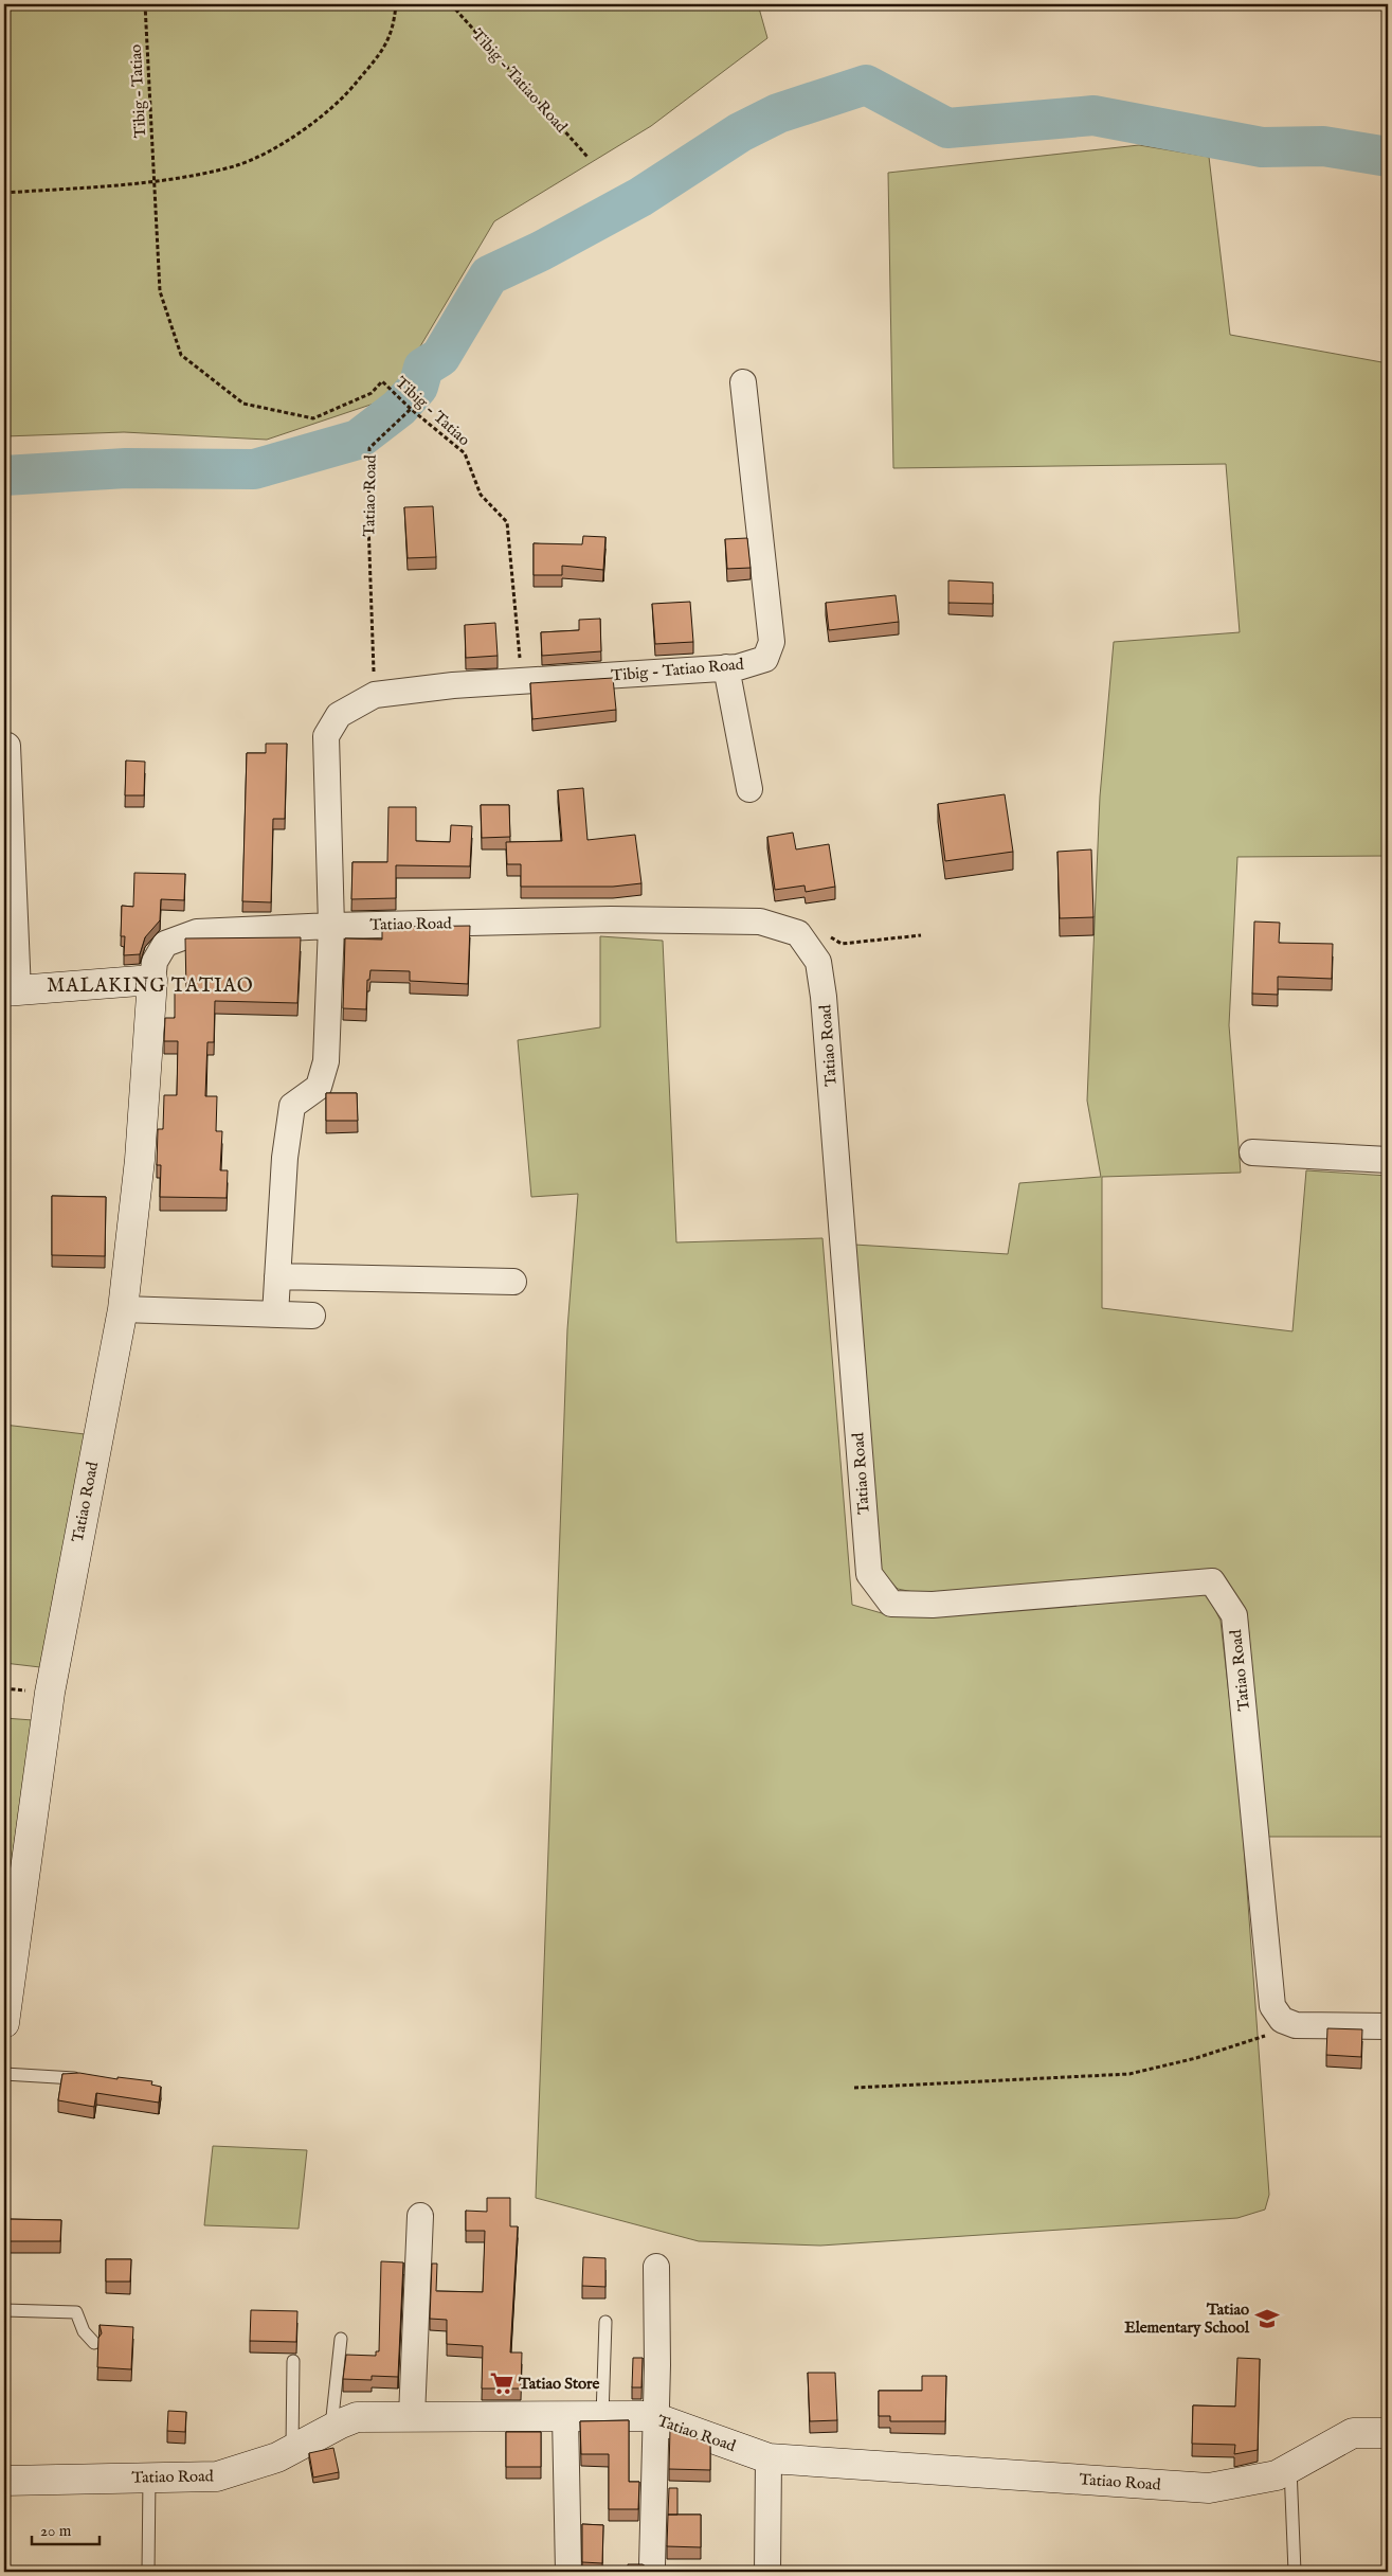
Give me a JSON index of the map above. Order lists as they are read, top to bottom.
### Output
{
  "streets": {
    "street": ["Tibig - Tatiao Road", "Tatiao Road"],
    "path": ["Tibig - Tatiao"]
  },
  "crossings": [
    ["Tibig - Tatiao Road", "Tibig - Tatiao"],
    ["Tibig - Tatiao Road", "Tatiao Road"],
    ["Tibig - Tatiao", "Tatiao Road"]
  ],
  "districts": ["MALAKING TATIAO"],
  "places": {
    "school or university": ["Tatiao Elementary School"],
    "supermarket": ["Tatiao Store"]
  },
  "scale_bar": "20 m"
}
